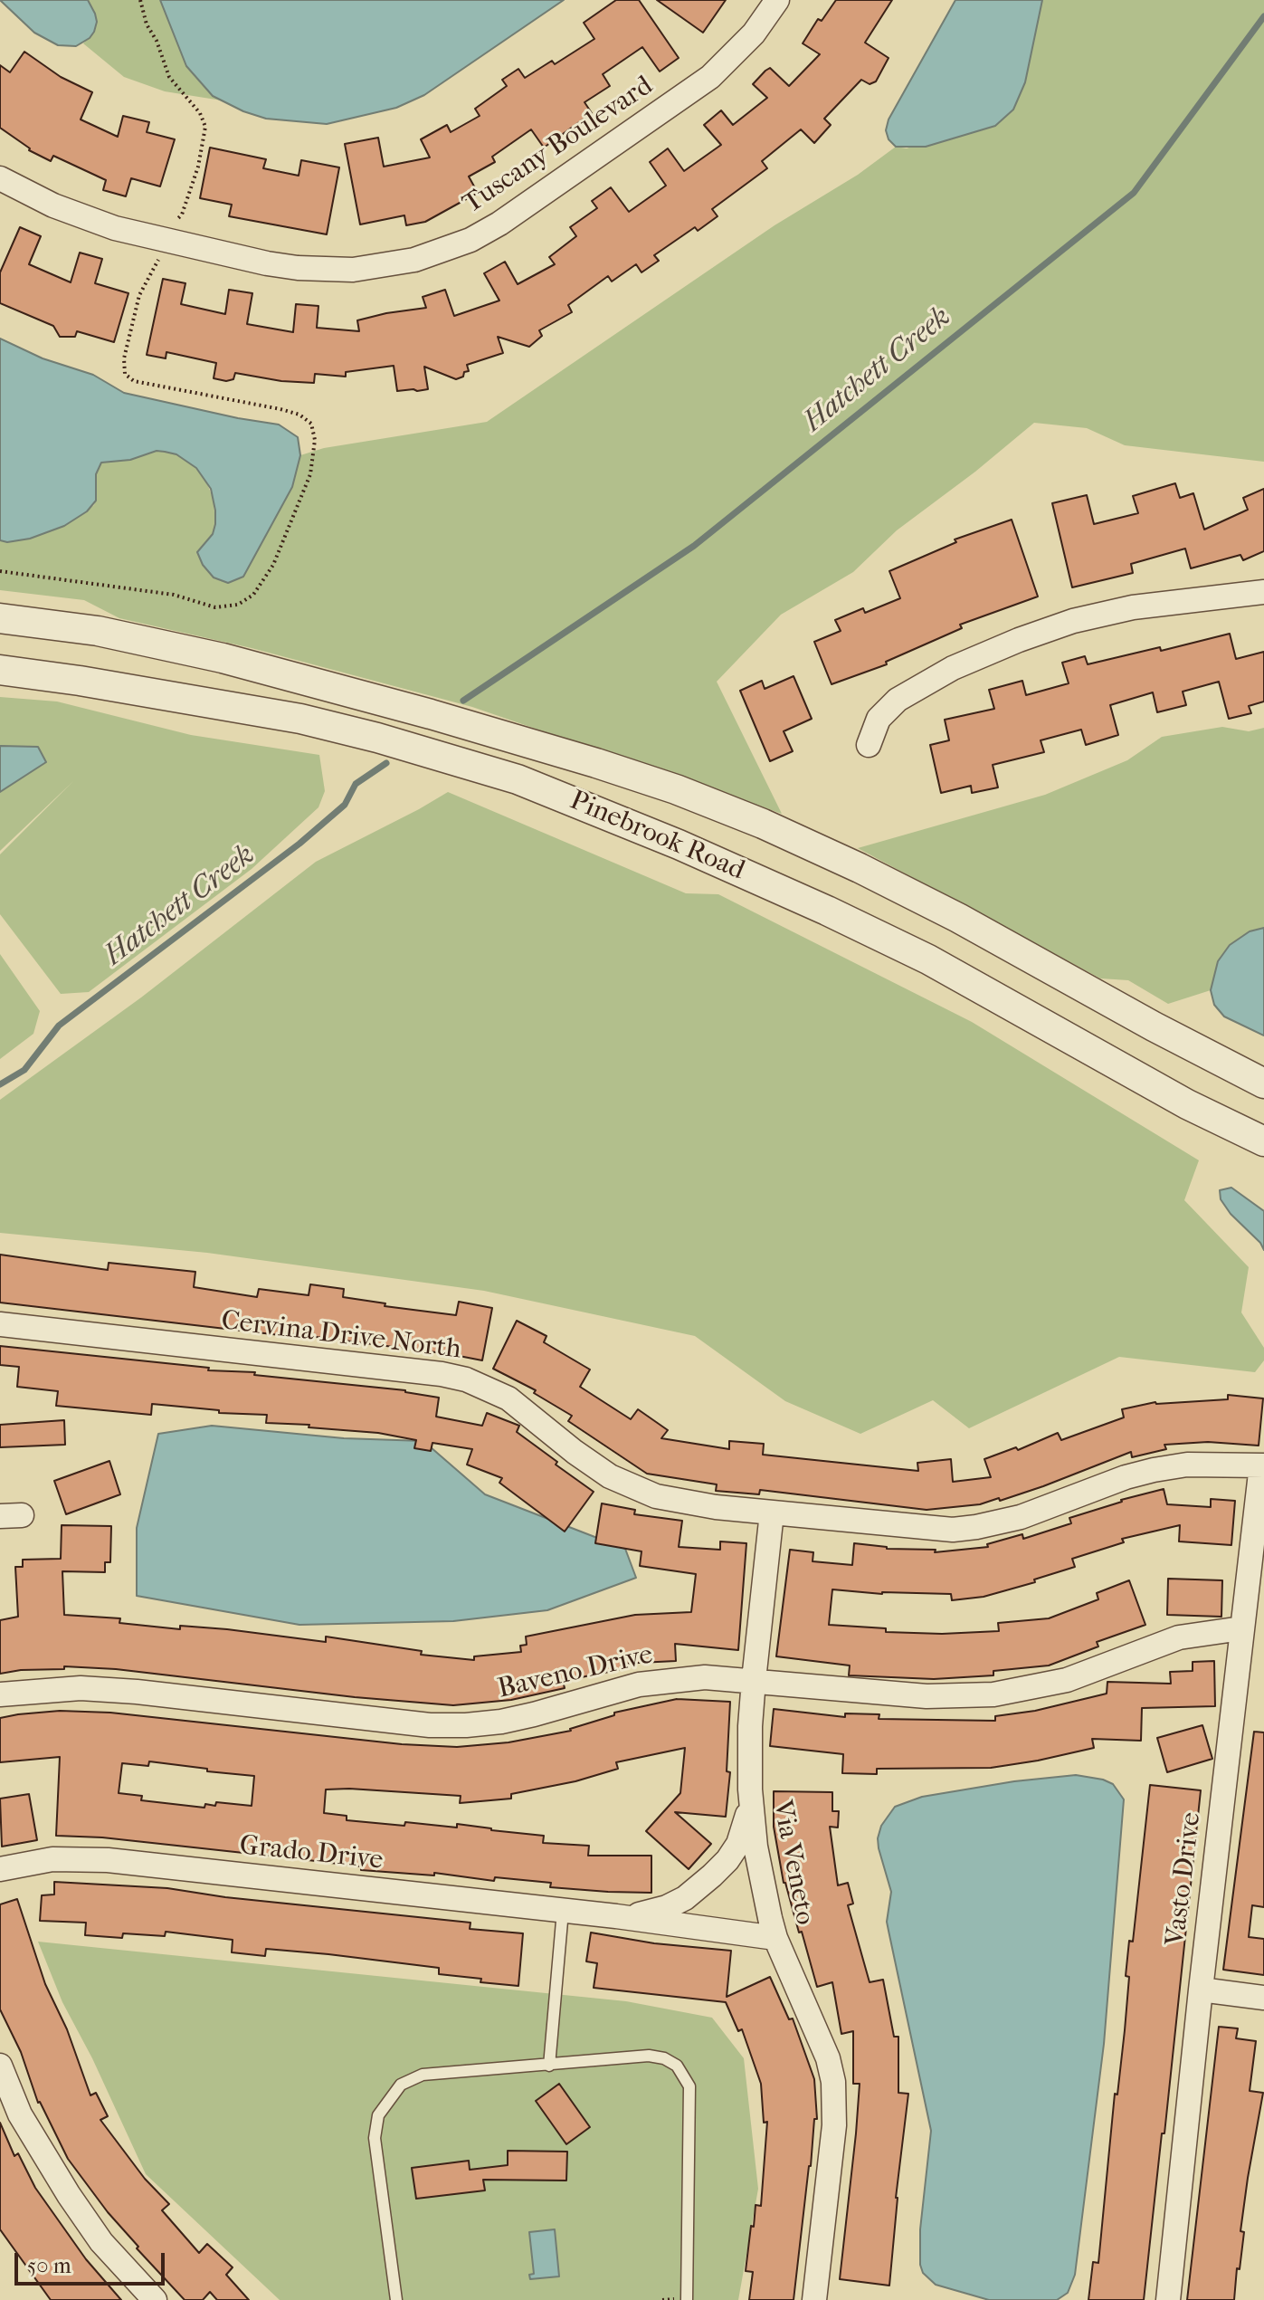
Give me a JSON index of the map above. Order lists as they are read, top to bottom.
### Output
{
  "streets": {
    "street": [
      "Tuscany Boulevard",
      "Pinebrook Road",
      "Cervina Drive North",
      "Baveno Drive",
      "Grado Drive",
      "Via Veneto",
      "Vasto Drive"
    ]
  },
  "crossings": [
    ["Cervina Drive North", "Via Veneto"],
    ["Cervina Drive North", "Vasto Drive"],
    ["Baveno Drive", "Via Veneto"],
    ["Baveno Drive", "Vasto Drive"],
    ["Grado Drive", "Via Veneto"]
  ],
  "water": ["Hatchett Creek"],
  "scale_bar": "50 m"
}
